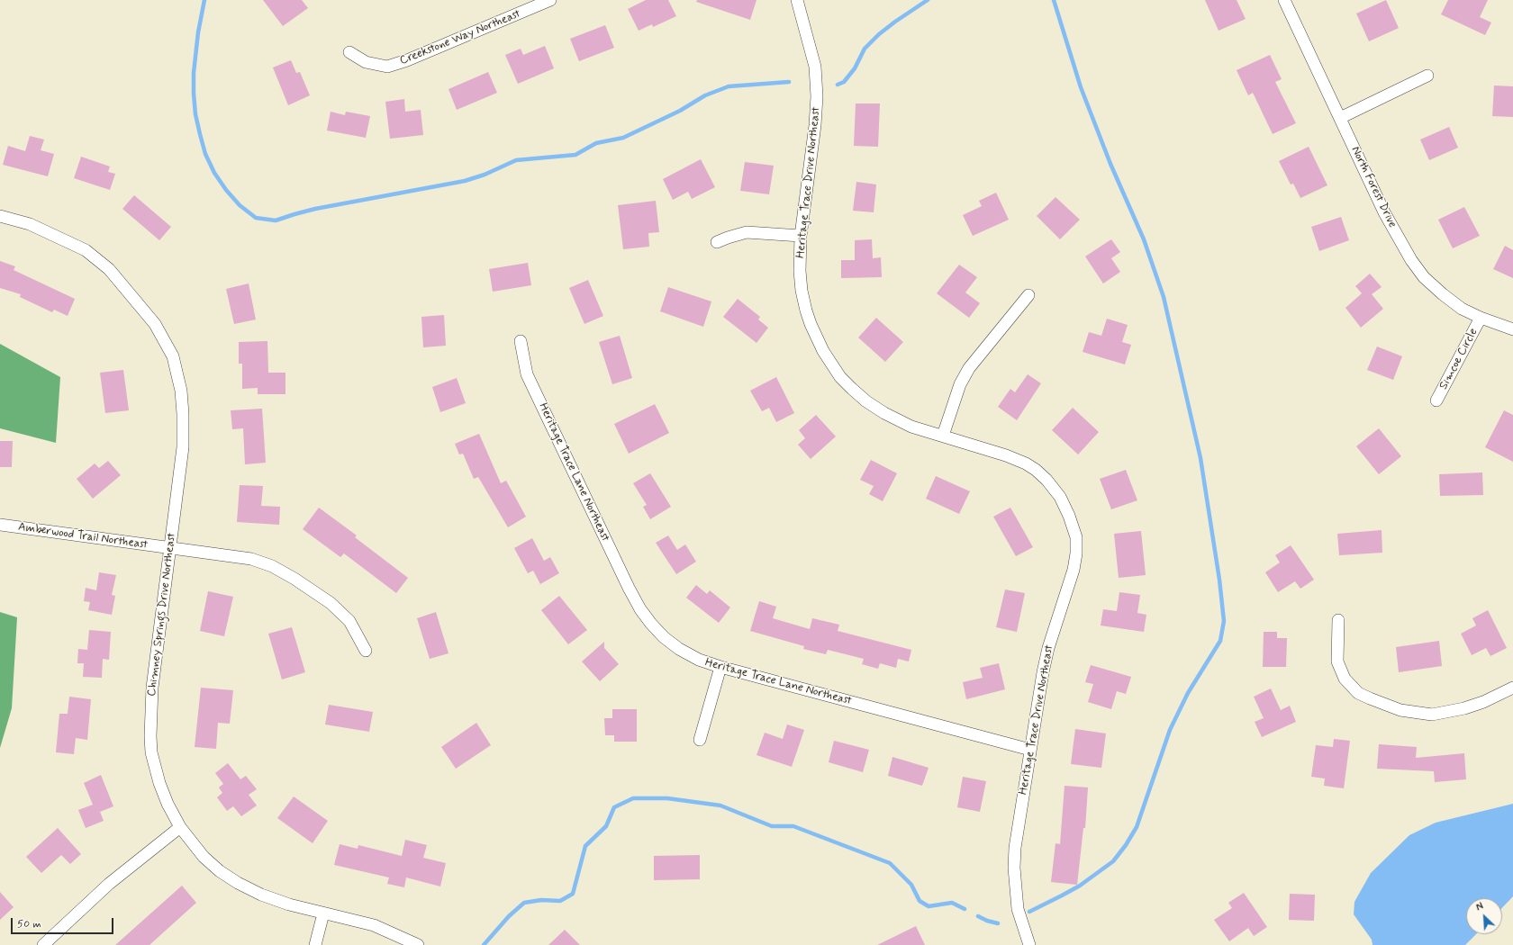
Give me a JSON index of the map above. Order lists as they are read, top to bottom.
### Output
{
  "streets": {
    "street": [
      "Creekstone Way Northeast",
      "Heritage Trace Drive Northeast",
      "North Forest Drive",
      "Simcoe Circle",
      "Heritage Trace Lane Northeast",
      "Amberwood Trail Northeast",
      "Chimney Springs Drive Northeast"
    ]
  },
  "crossings": [
    ["Heritage Trace Drive Northeast", "Heritage Trace Lane Northeast"],
    ["North Forest Drive", "Simcoe Circle"],
    ["Amberwood Trail Northeast", "Chimney Springs Drive Northeast"]
  ],
  "scale_bar": "50 m",
  "north": "top left"
}
